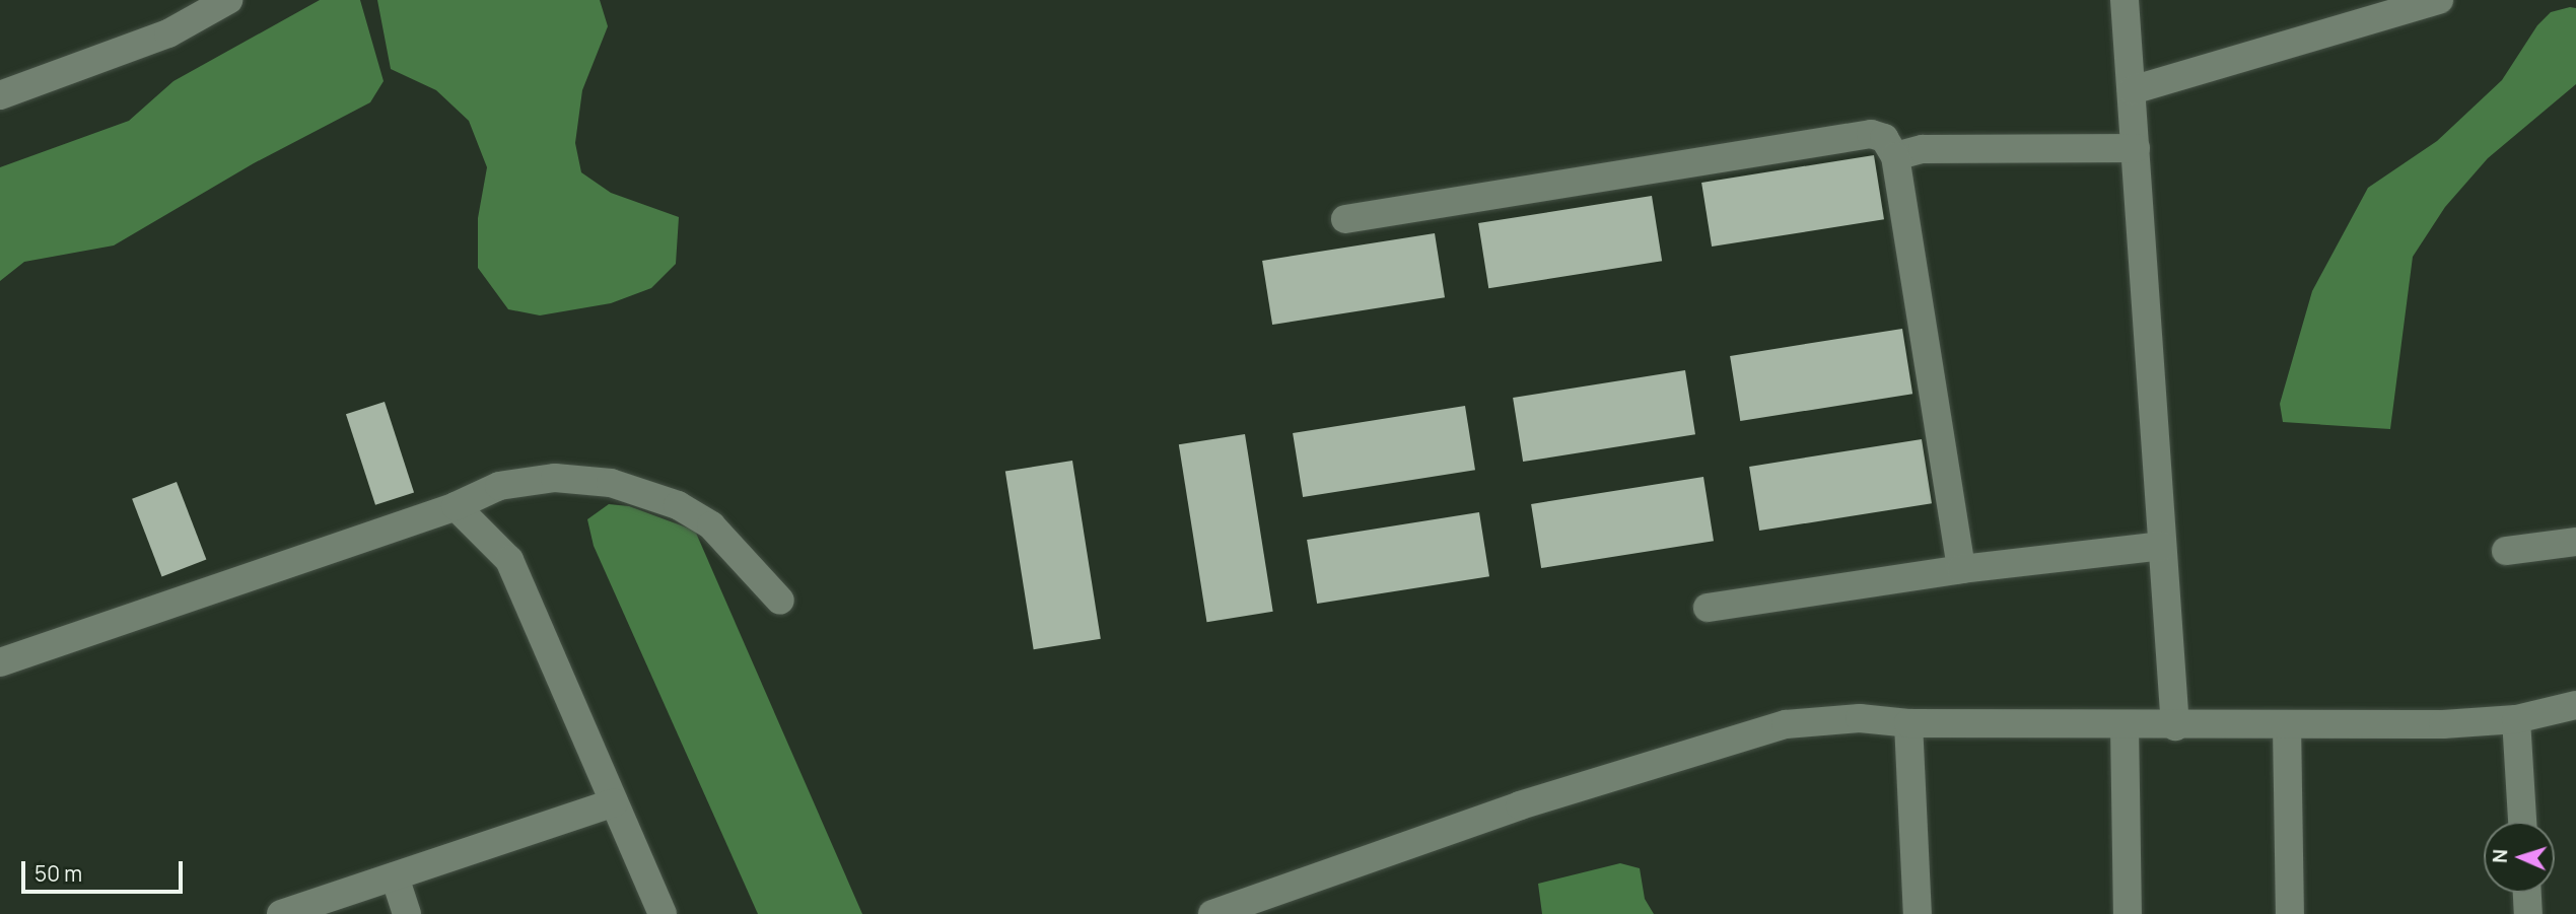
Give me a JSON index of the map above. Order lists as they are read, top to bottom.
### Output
{
  "scale_bar": "50 m",
  "north": "left"
}
